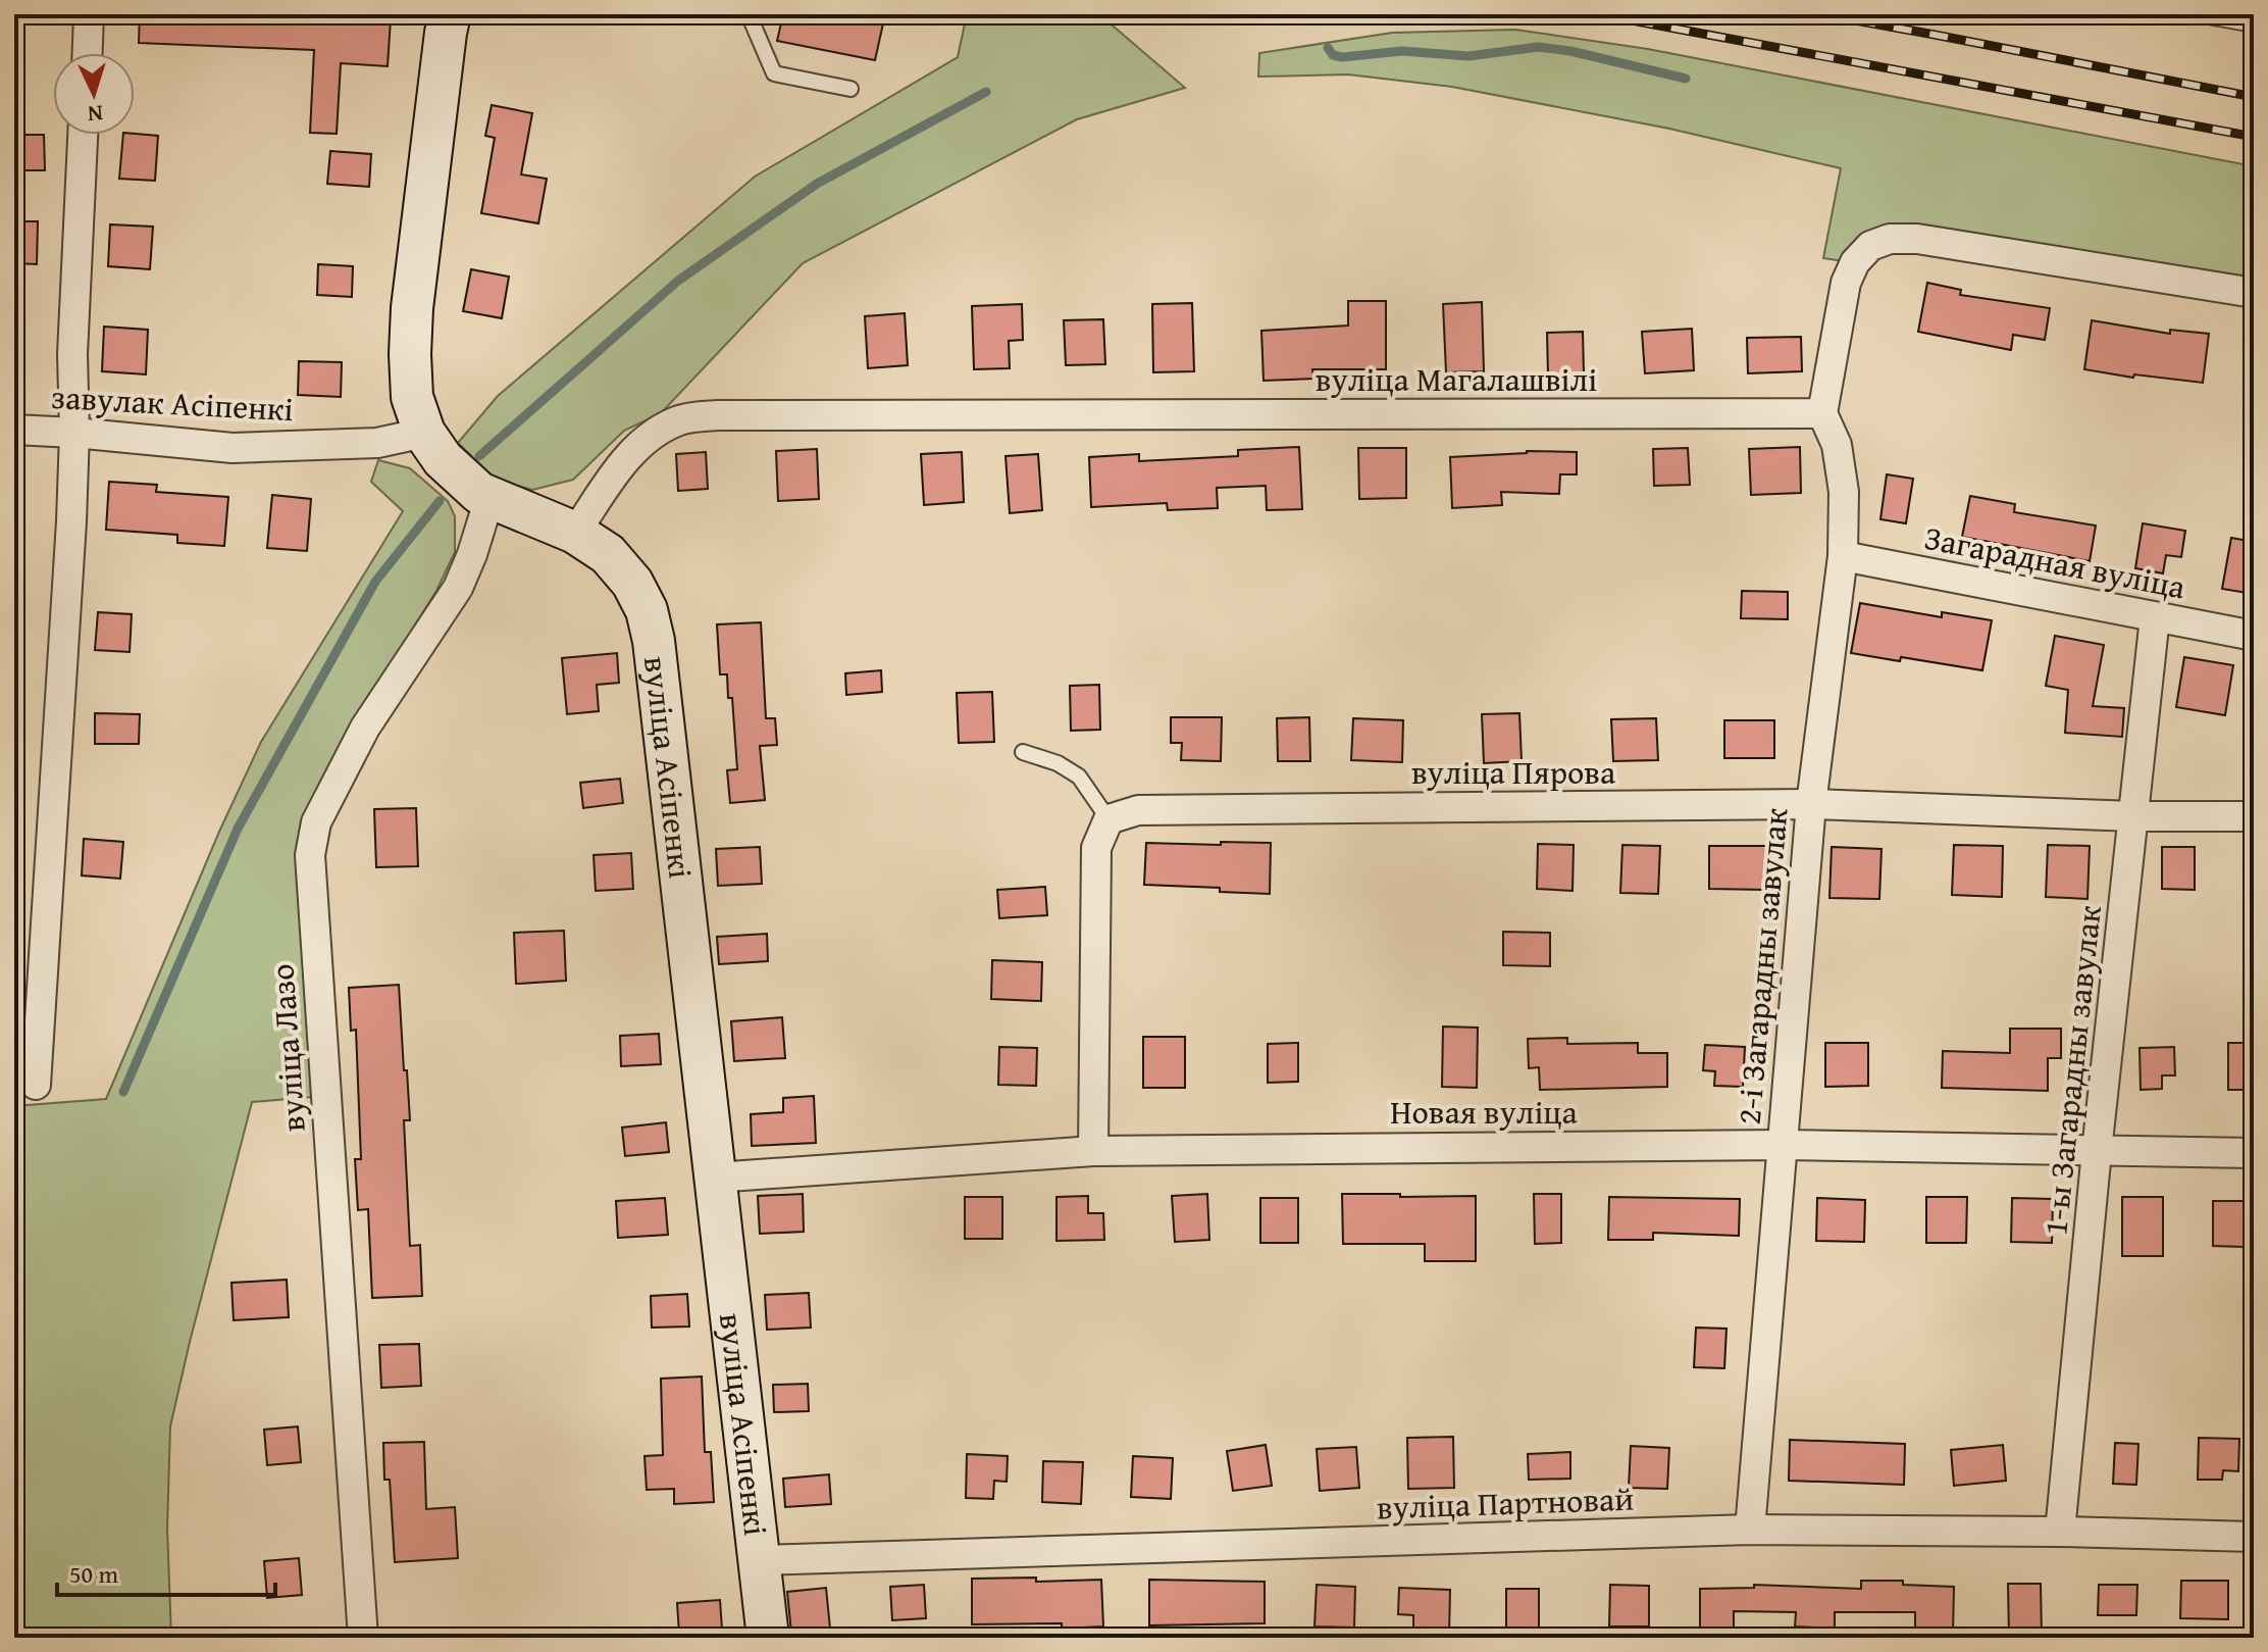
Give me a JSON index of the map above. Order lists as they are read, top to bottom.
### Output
{
  "streets": {
    "street": [
      "вуліца Магалашвілі",
      "завулак Асіпенкі",
      "Загарадная вуліца",
      "вуліца Асіпенкі",
      "вуліца Пярова",
      "2-і Загарадны завулак",
      "вуліца Лазо",
      "1-ы Загарадны завулак",
      "Новая вуліца",
      "вуліца Партновай"
    ]
  },
  "crossings": [
    ["вуліца Магалашвілі", "вуліца Асіпенкі"],
    ["вуліца Магалашвілі", "2-і Загарадны завулак"],
    ["завулак Асіпенкі", "вуліца Асіпенкі"],
    ["Загарадная вуліца", "2-і Загарадны завулак"],
    ["Загарадная вуліца", "1-ы Загарадны завулак"],
    ["вуліца Асіпенкі", "вуліца Лазо"],
    ["вуліца Асіпенкі", "Новая вуліца"],
    ["вуліца Асіпенкі", "вуліца Партновай"],
    ["вуліца Пярова", "2-і Загарадны завулак"],
    ["вуліца Пярова", "1-ы Загарадны завулак"],
    ["2-і Загарадны завулак", "Новая вуліца"],
    ["2-і Загарадны завулак", "вуліца Партновай"],
    ["1-ы Загарадны завулак", "Новая вуліца"],
    ["1-ы Загарадны завулак", "вуліца Партновай"]
  ],
  "scale_bar": "50 m",
  "north": "bottom"
}
